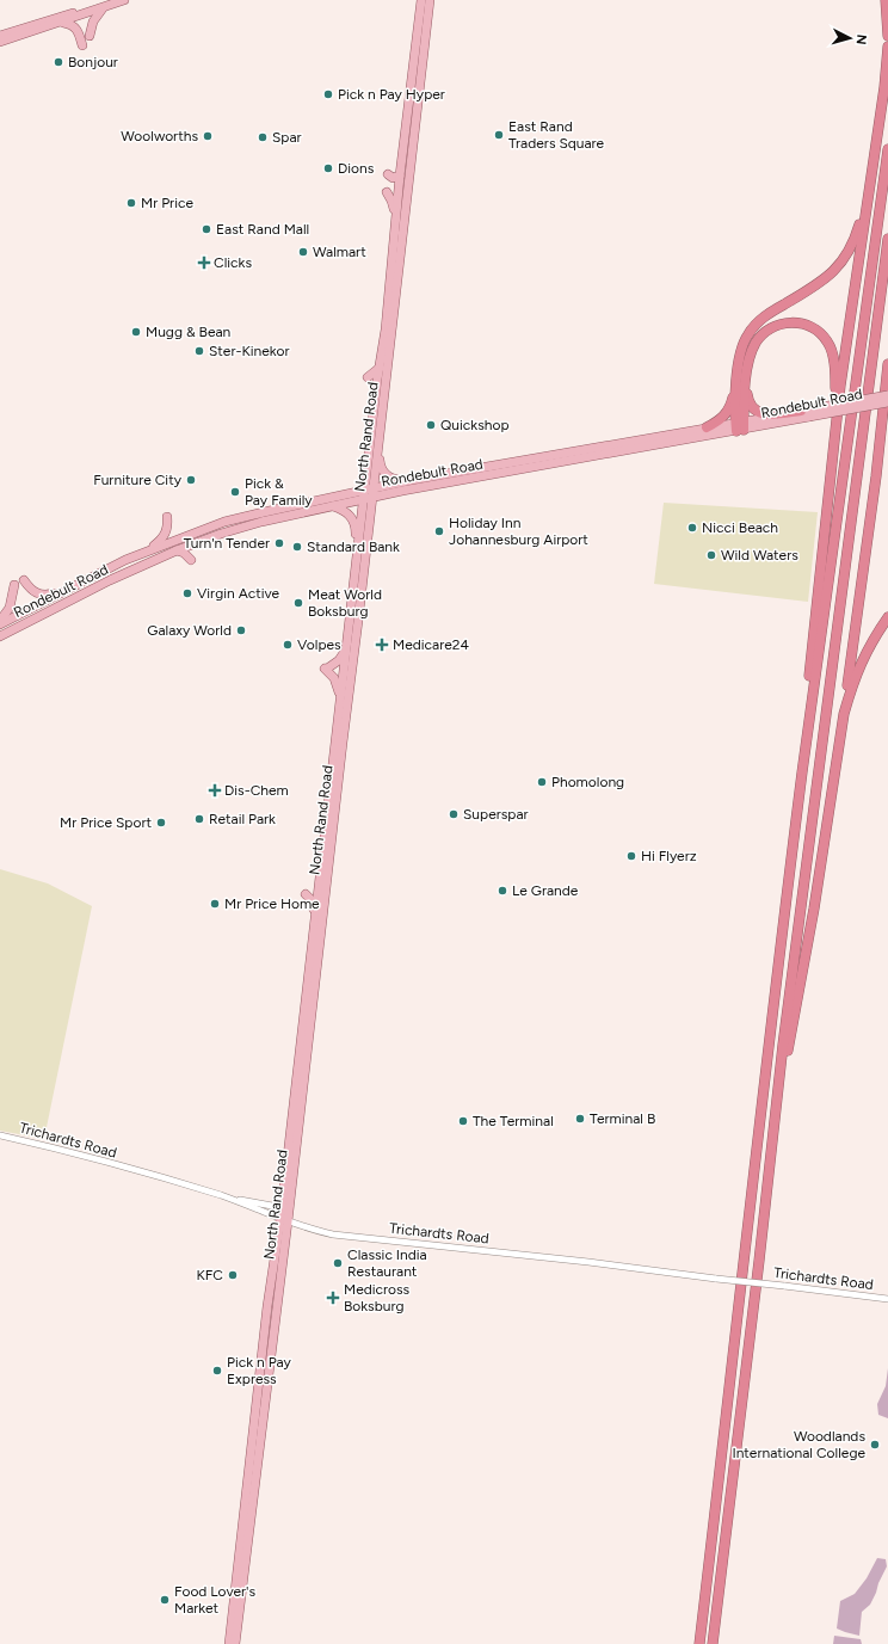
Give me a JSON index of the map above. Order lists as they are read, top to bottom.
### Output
{
  "streets": {
    "main road": ["Rondebult Road", "North Rand Road"],
    "street": ["Trichardts Road"]
  },
  "crossings": [
    ["Rondebult Road", "North Rand Road"],
    ["North Rand Road", "Trichardts Road"]
  ],
  "places": {
    "other": [
      "Bonjour",
      "Pick n Pay Hyper",
      "East Rand Traders Square",
      "Woolworths",
      "Spar",
      "Dions",
      "Mr Price",
      "East Rand Mall",
      "Walmart",
      "Mugg & Bean",
      "Ster-Kinekor",
      "Quickshop",
      "Furniture City",
      "Pick & Pay Family",
      "Nicci Beach",
      "Holiday Inn Johannesburg Airport",
      "Turn'n Tender",
      "Standard Bank",
      "Wild Waters",
      "Virgin Active",
      "Meat World Boksburg",
      "Galaxy World",
      "Volpes",
      "Phomolong",
      "Superspar",
      "Retail Park",
      "Mr Price Sport",
      "Hi Flyerz",
      "Le Grande",
      "Mr Price Home",
      "Terminal B",
      "The Terminal",
      "Classic India Restaurant",
      "KFC",
      "Pick n Pay Express",
      "Woodlands International College",
      "Food Lover's Market"
    ],
    "health": [
      "Clicks",
      "Medicare24",
      "Dis-Chem",
      "Medicross Boksburg"
    ]
  },
  "north": "right"
}
